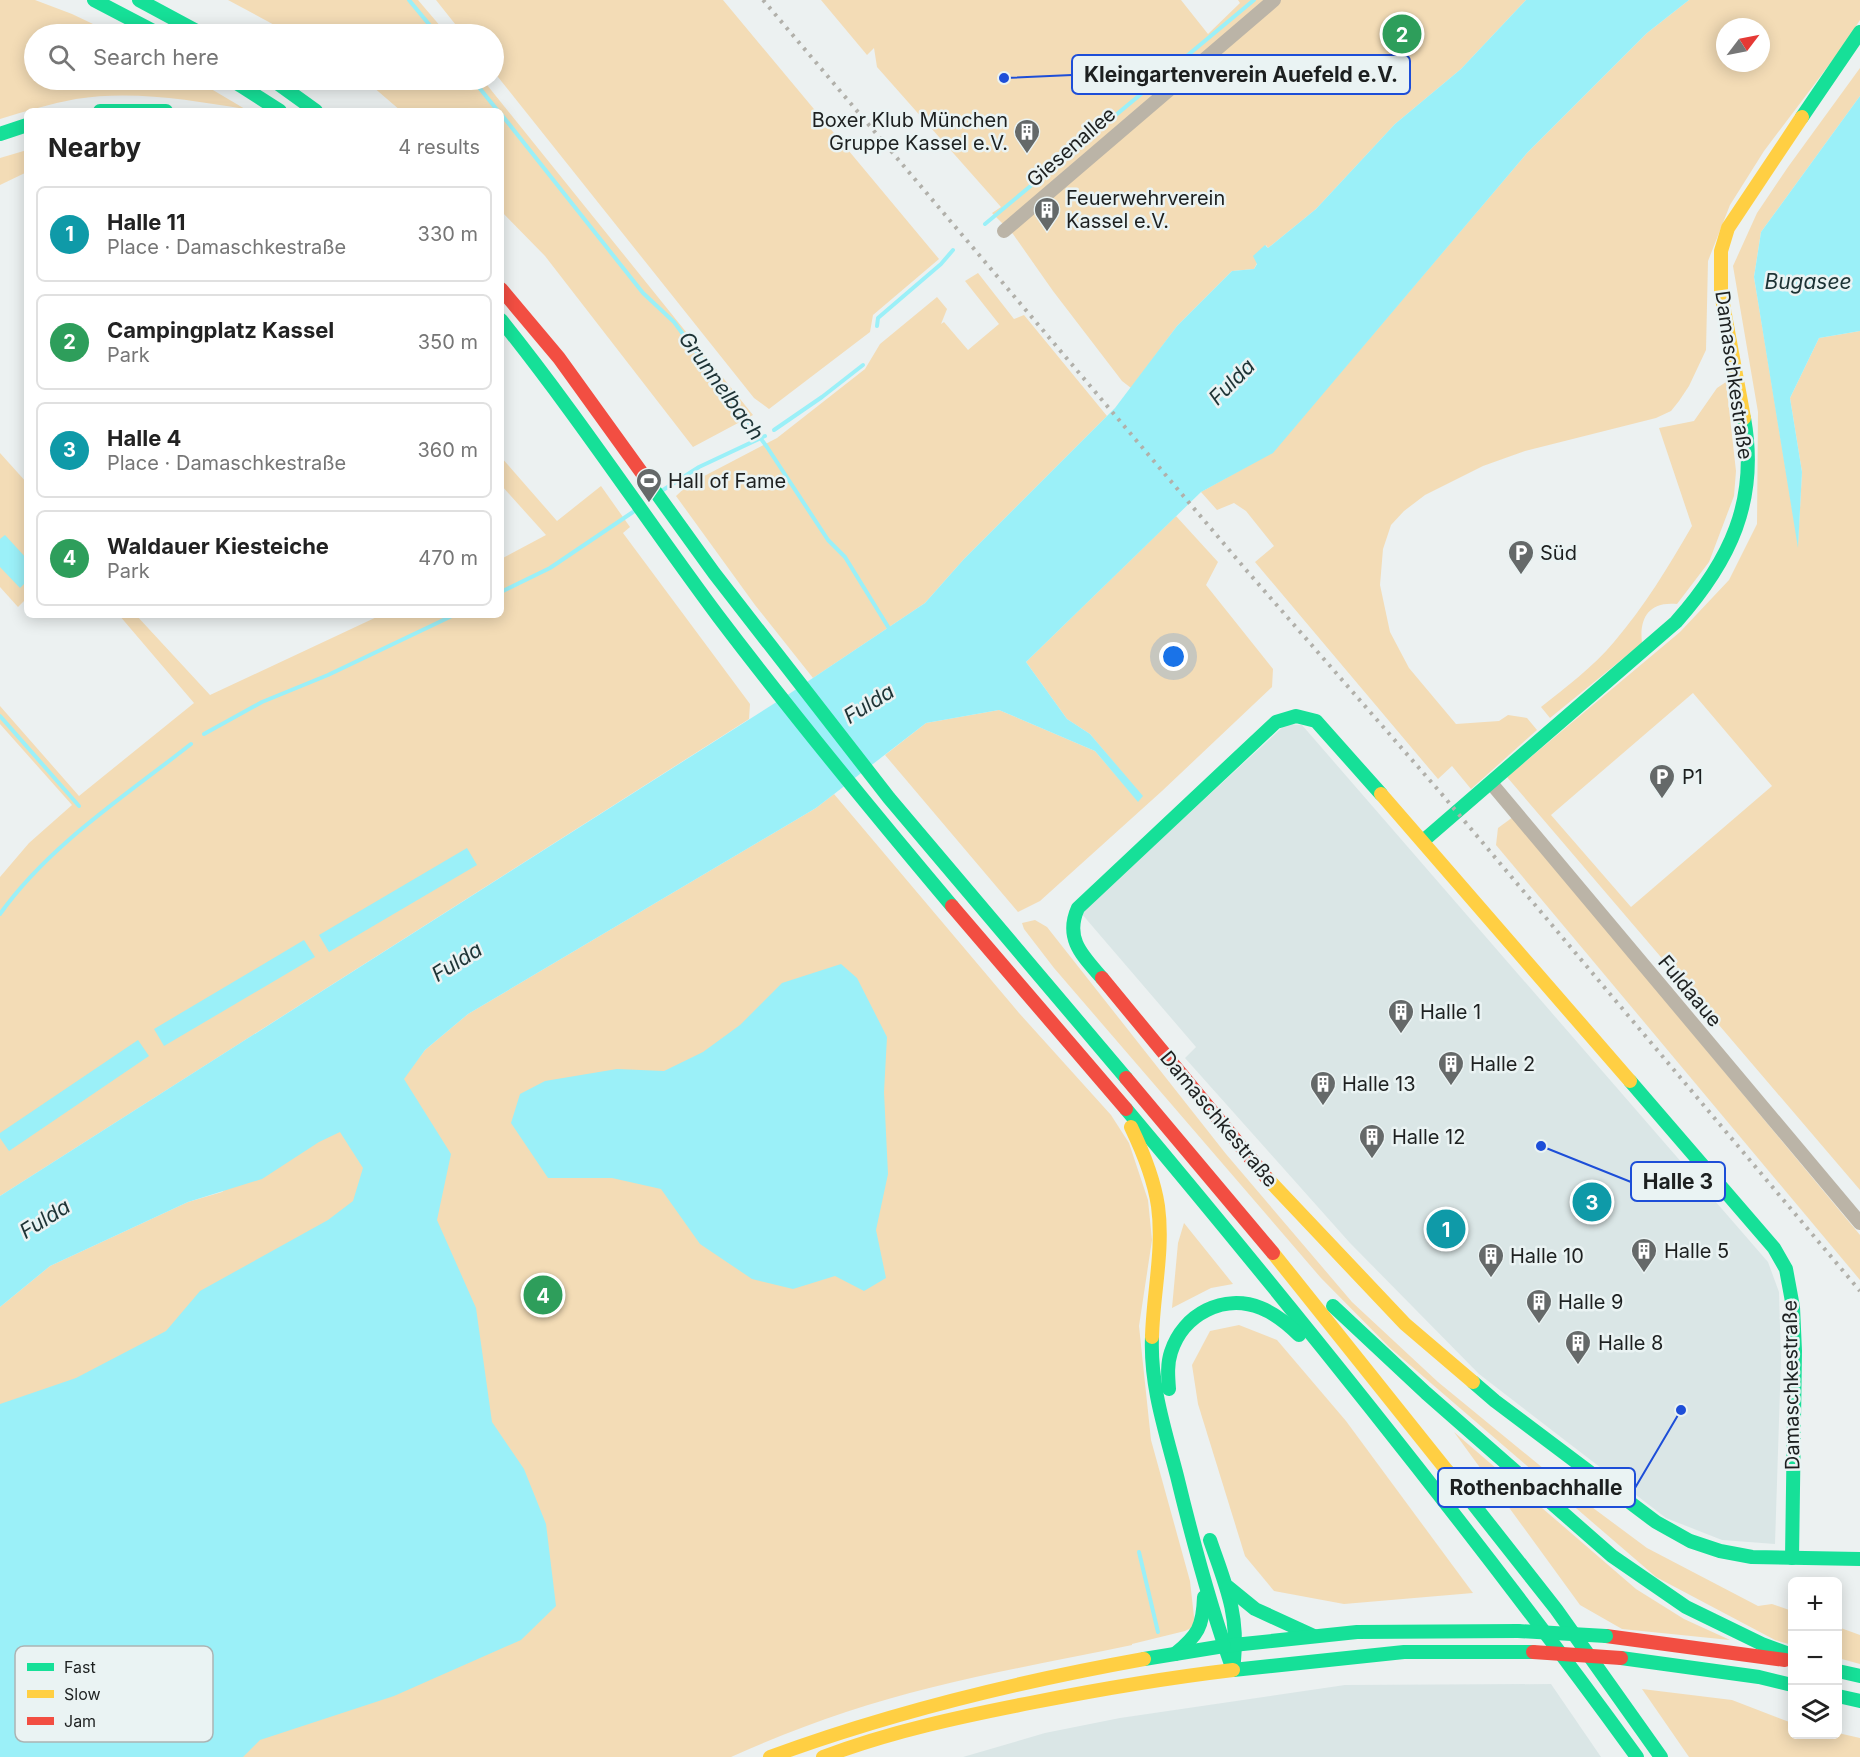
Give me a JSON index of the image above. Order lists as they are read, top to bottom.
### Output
{
  "streets": {
    "main road": ["Damaschkestraße"],
    "street": ["Giesenallee", "Fuldaaue"]
  },
  "crossings": [
    ["Damaschkestraße", "Fuldaaue"]
  ],
  "water": ["Bugasee", "Fulda", "Grunnelbach"],
  "places": {
    "other": ["Kleingartenverein Auefeld e.V.", "Halle 3", "Rothenbachhalle"],
    "building": [
      "Boxer Klub München Gruppe Kassel e.V.",
      "Feuerwehrverein Kassel e.V.",
      "Halle 1",
      "Halle 2",
      "Halle 13",
      "Halle 12",
      "Halle 5",
      "Halle 10",
      "Halle 9",
      "Halle 8"
    ],
    "sports": ["Hall of Fame"],
    "parking": ["Süd", "P1"]
  },
  "legend": ["Fast", "Slow", "Jam"],
  "north": "top right",
  "page": {
    "pins": [
      "2",
      "3",
      "1",
      "4"
    ],
    "search": "Search here",
    "heading": ["Nearby", "4 results"],
    "list": [
      {
        "mark": "1",
        "name": "Halle 11",
        "note": "Place · Damaschkestraße",
        "value": "330 m"
      },
      {
        "mark": "2",
        "name": "Campingplatz Kassel",
        "note": "Park",
        "value": "350 m"
      },
      {
        "mark": "3",
        "name": "Halle 4",
        "note": "Place · Damaschkestraße",
        "value": "360 m"
      },
      {
        "mark": "4",
        "name": "Waldauer Kiesteiche",
        "note": "Park",
        "value": "470 m"
      }
    ],
    "map_buttons": ["+", "−"]
  }
}
